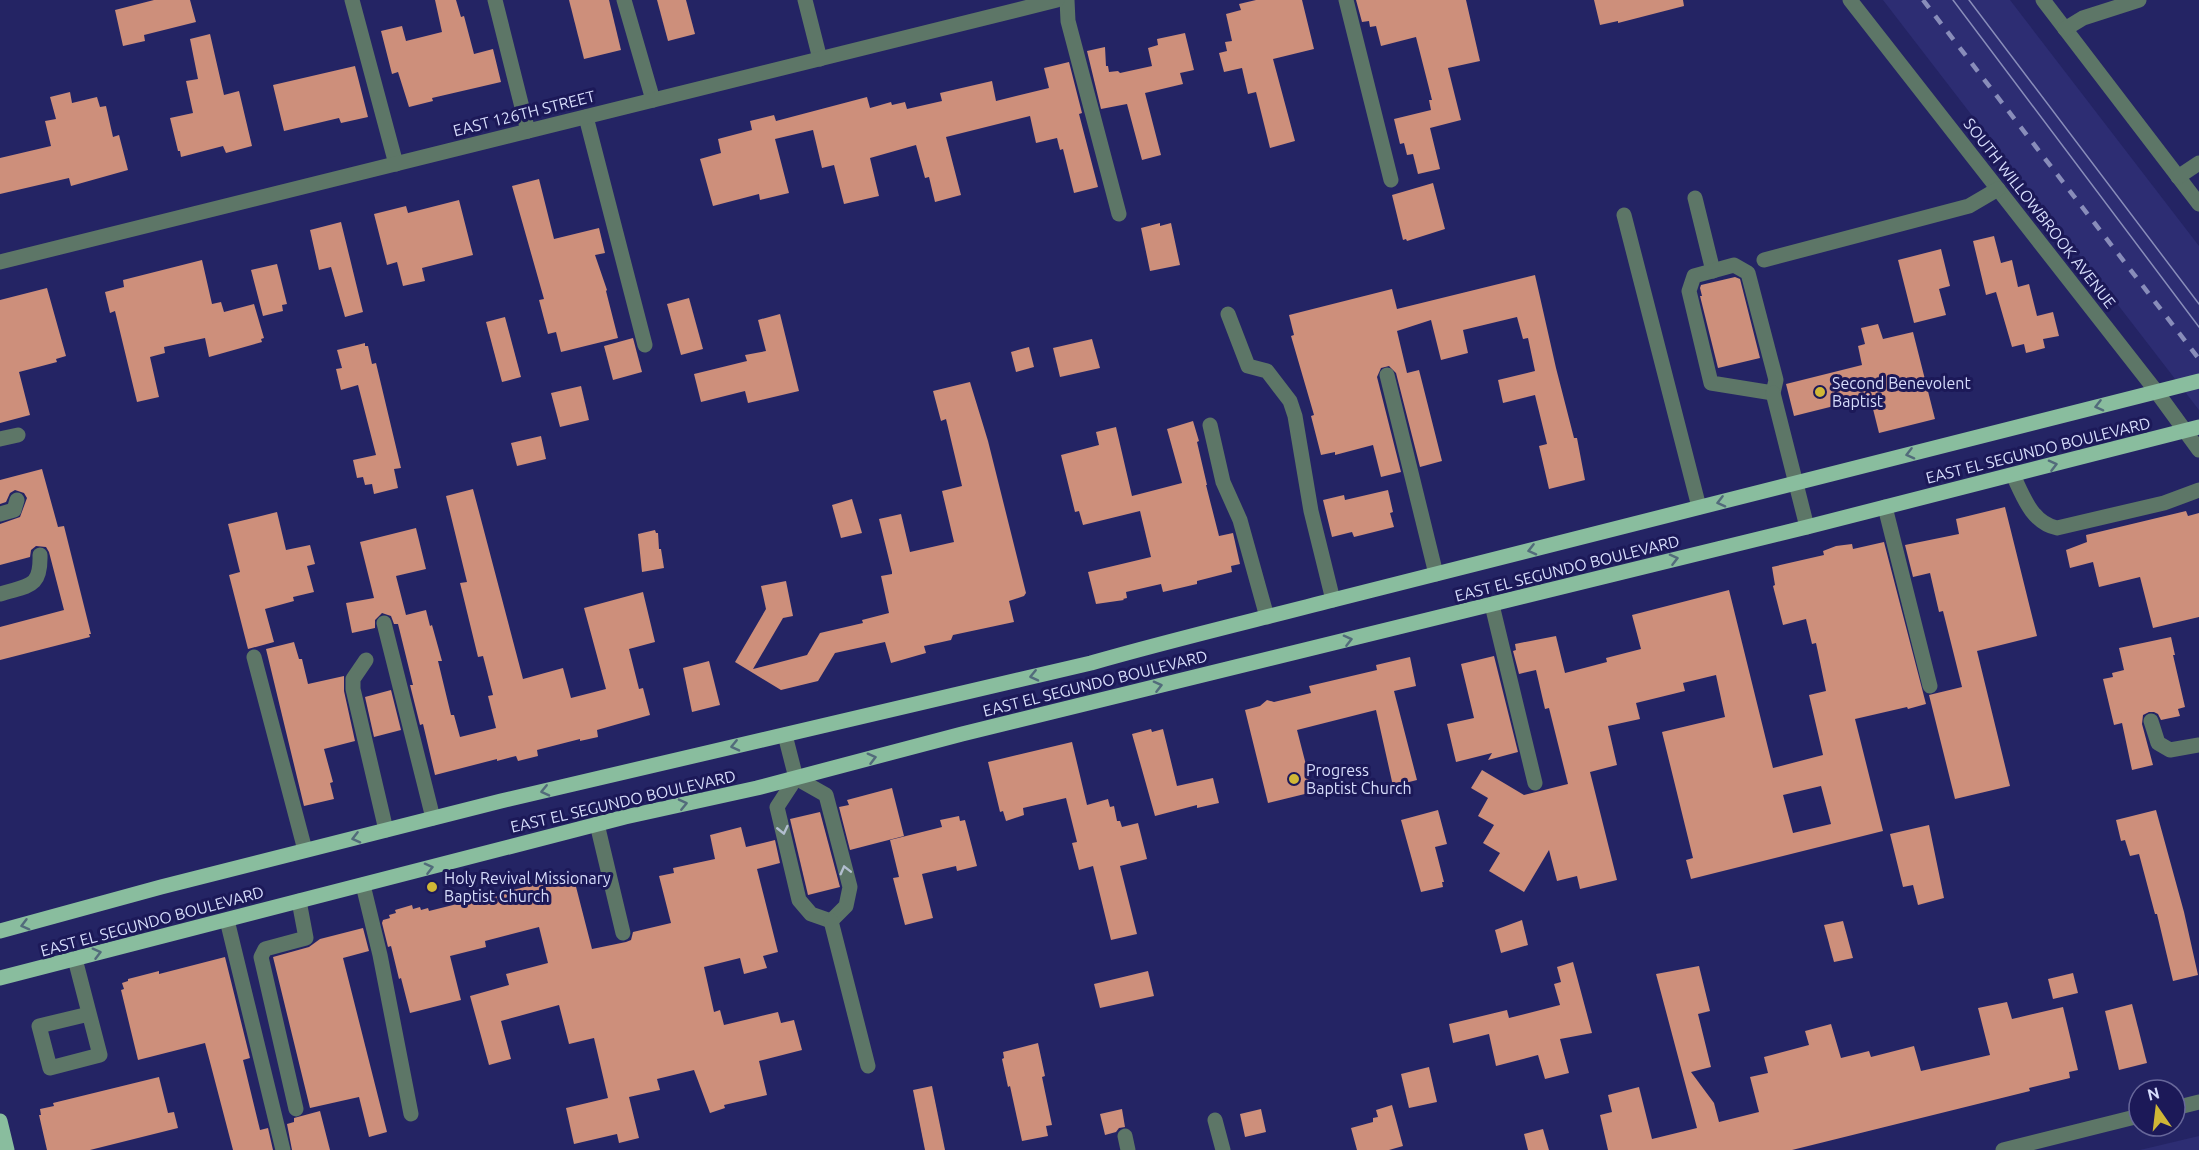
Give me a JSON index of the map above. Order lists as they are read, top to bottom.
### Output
{
  "streets": {
    "main road": ["EAST EL SEGUNDO BOULEVARD"],
    "street": ["EAST 126TH STREET", "SOUTH WILLOWBROOK AVENUE"]
  },
  "crossings": [
    ["SOUTH WILLOWBROOK AVENUE", "EAST EL SEGUNDO BOULEVARD"]
  ],
  "places": ["Second Benevolent Baptist", "Progress Baptist Church", "Holy Revival Missionary Baptist Church"],
  "north": "top"
}
